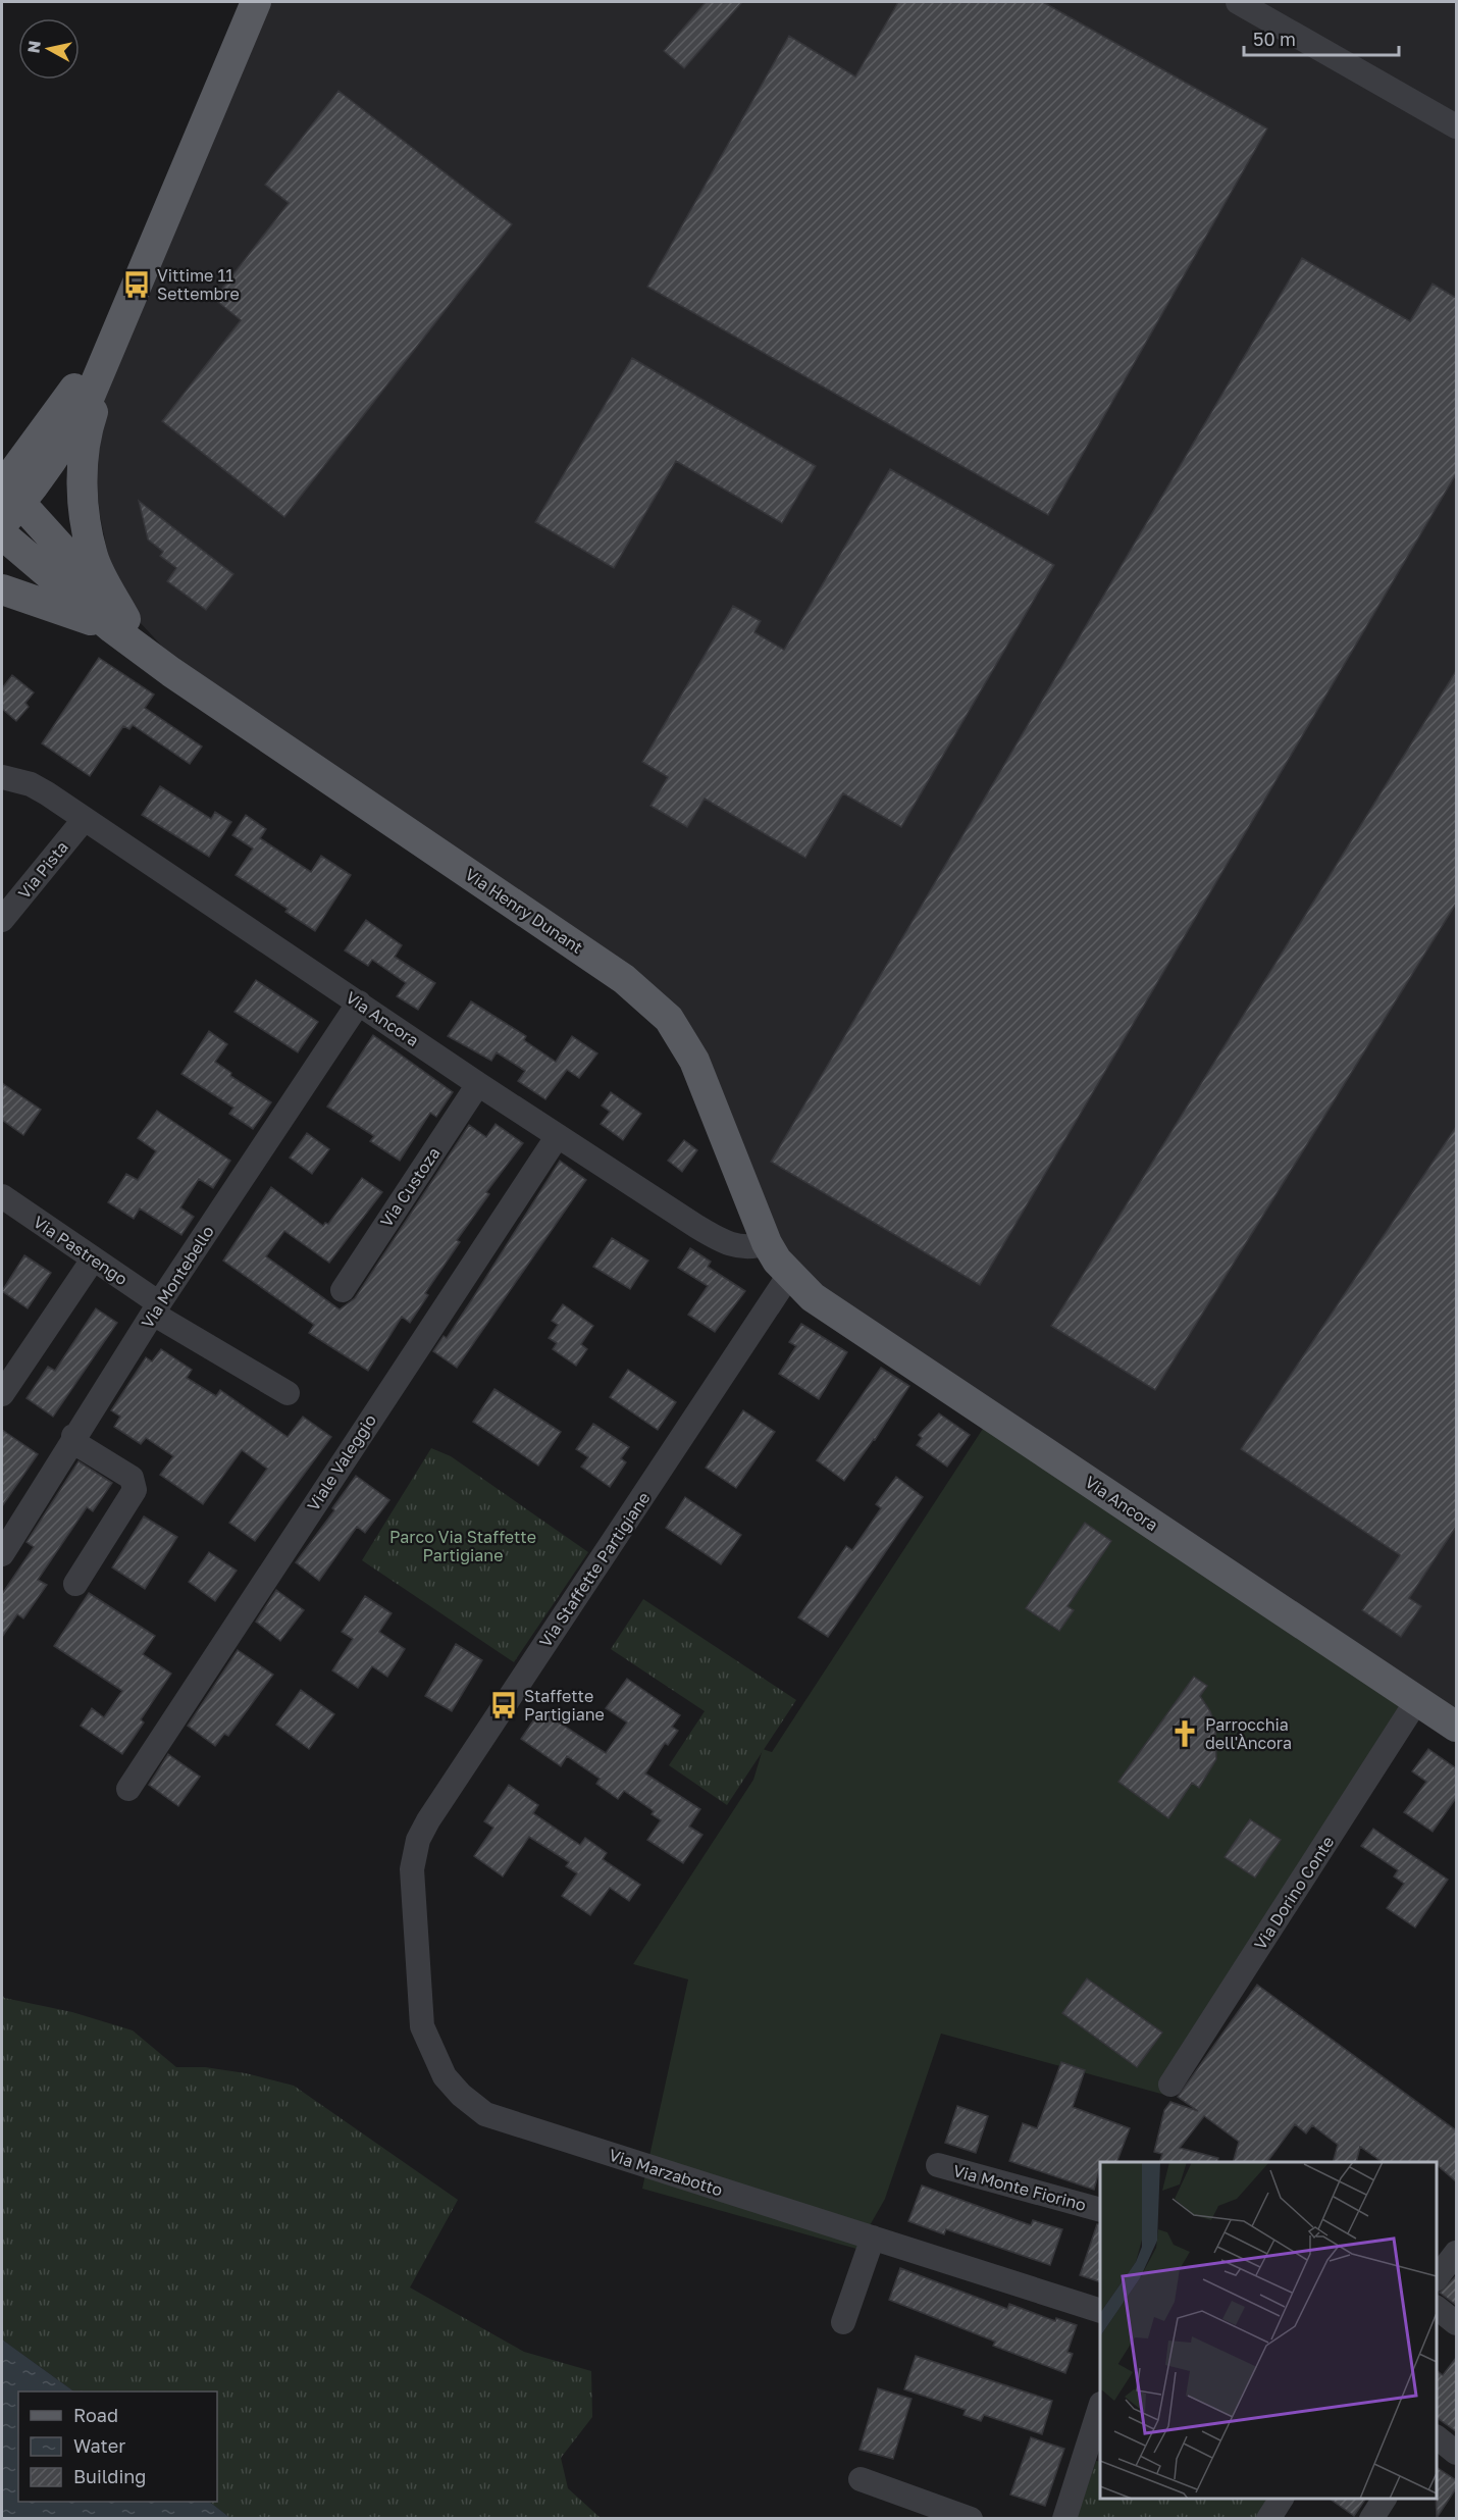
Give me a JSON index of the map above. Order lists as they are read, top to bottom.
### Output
{
  "streets": {
    "main road": ["Via Henry Dunant", "Via Ancora"],
    "street": [
      "Via Pista",
      "Via Custoza",
      "Via Pastrengo",
      "Via Montebello",
      "Viale Valeggio",
      "Via Staffette Partigiane",
      "Via Dorino Conte",
      "Via Marzabotto",
      "Via Monte Fiorino"
    ]
  },
  "crossings": [
    ["Via Pista", "Via Ancora"],
    ["Via Henry Dunant", "Via Ancora"],
    ["Via Henry Dunant", "Via Staffette Partigiane"],
    ["Via Ancora", "Via Custoza"],
    ["Via Ancora", "Via Montebello"],
    ["Via Ancora", "Viale Valeggio"],
    ["Via Ancora", "Via Staffette Partigiane"],
    ["Via Ancora", "Via Dorino Conte"],
    ["Via Pastrengo", "Via Montebello"],
    ["Via Staffette Partigiane", "Via Marzabotto"]
  ],
  "parks": ["Parco Via Staffette Partigiane"],
  "places": {
    "bus stop": ["Vittime 11 Settembre", "Staffette Partigiane"],
    "church": ["Parrocchia dell'Àncora"]
  },
  "legend": ["Road", "Water", "Building"],
  "scale_bar": "50 m",
  "north": "left"
}
